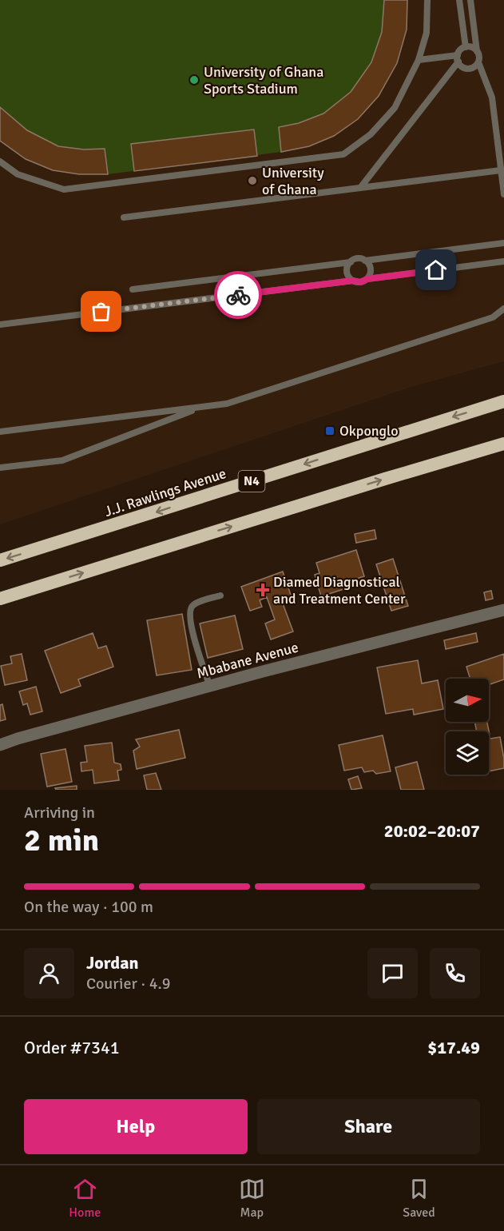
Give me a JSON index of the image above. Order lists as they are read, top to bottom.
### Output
{
  "streets": {
    "highway": ["N4", "J.J. Rawlings Avenue"],
    "street": ["Mbabane Avenue"]
  },
  "places": {
    "other": ["University of Ghana Sports Stadium", "University of Ghana"],
    "transit": ["Okponglo"],
    "health": ["Diamed Diagnostical and Treatment Center"]
  },
  "north": "right",
  "page": {
    "heading": ["2 min", "Arriving in", "20:02–20:07"],
    "panel": [
      "Jordan",
      "Courier · 4.9",
      "Order #7341",
      "$17.49"
    ],
    "bar": "On the way · 100 m",
    "buttons": ["Help", "Share"],
    "tabs": ["Home", "Map", "Saved"]
  }
}
